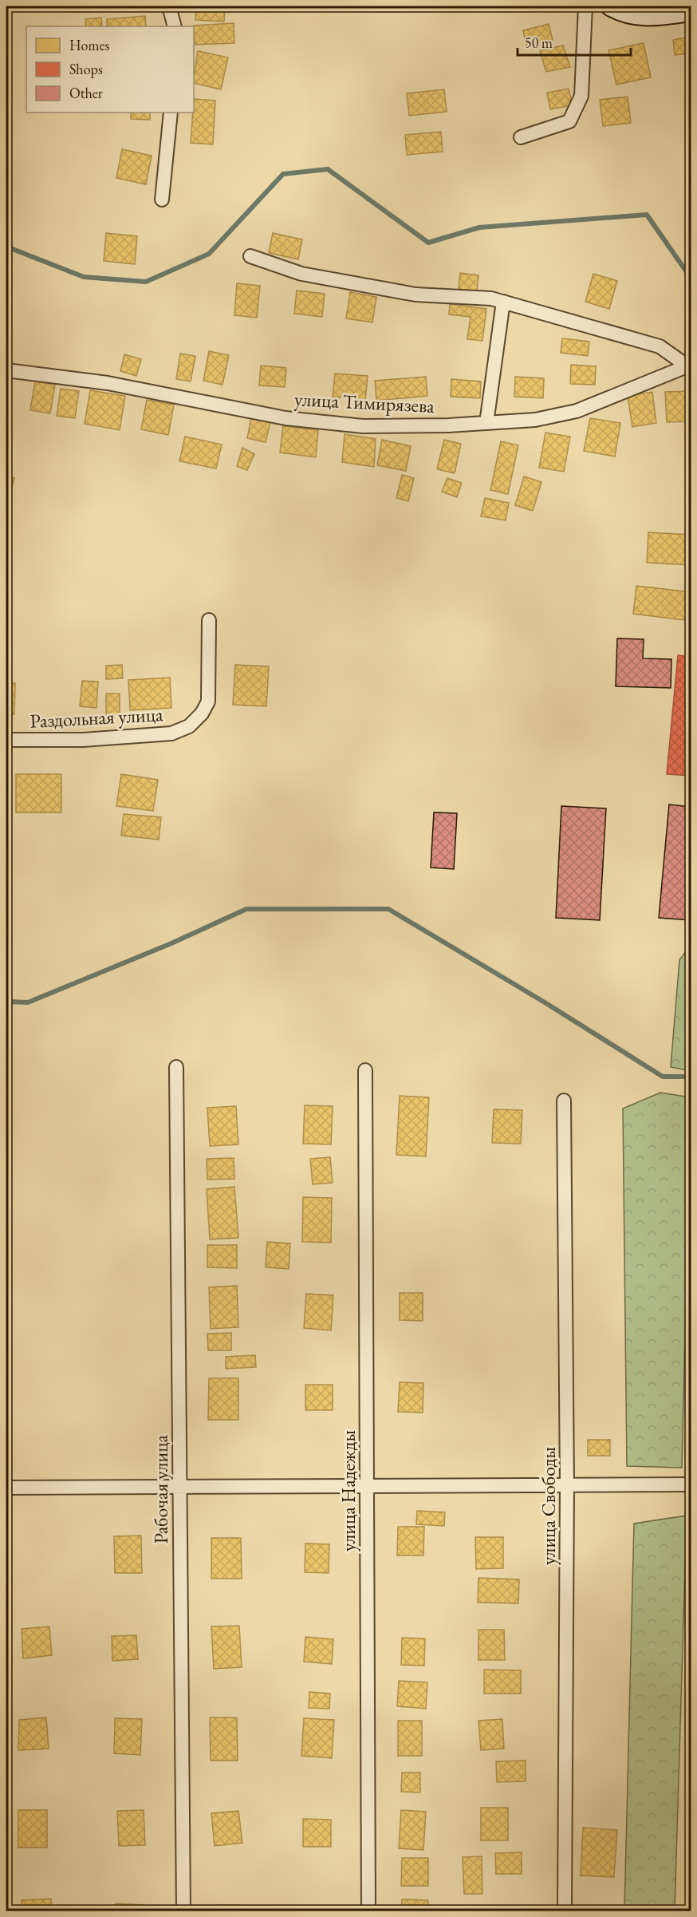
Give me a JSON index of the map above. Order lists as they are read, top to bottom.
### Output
{
  "streets": {
    "street": [
      "улица Тимирязева",
      "Раздольная улица",
      "Рабочая улица",
      "улица Надежды",
      "улица Свободы"
    ]
  },
  "legend": ["Homes", "Shops", "Other"],
  "scale_bar": "50 m"
}
